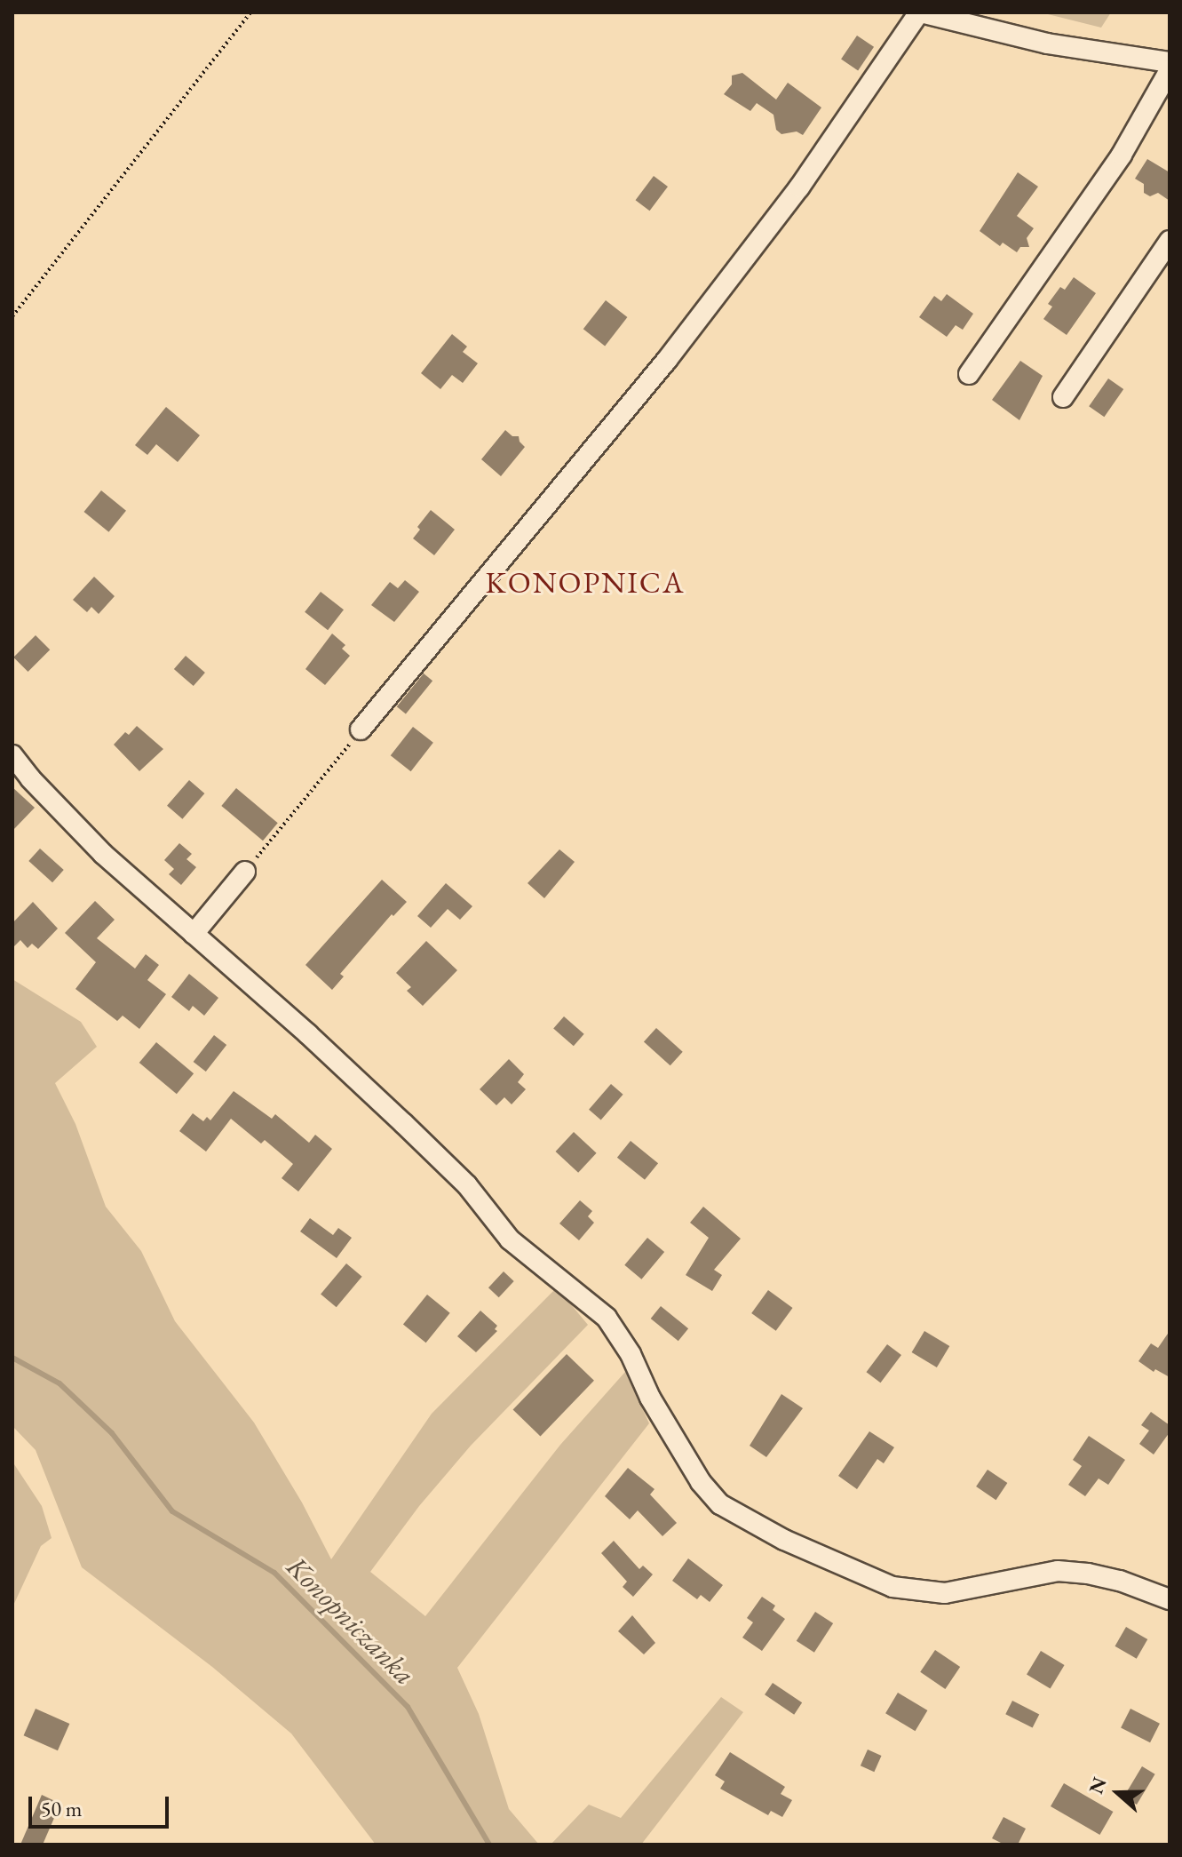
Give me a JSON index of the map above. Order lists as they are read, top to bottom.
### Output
{
  "districts": ["KONOPNICA"],
  "water": ["Konopniczanka"],
  "scale_bar": "50 m",
  "north": "left"
}
